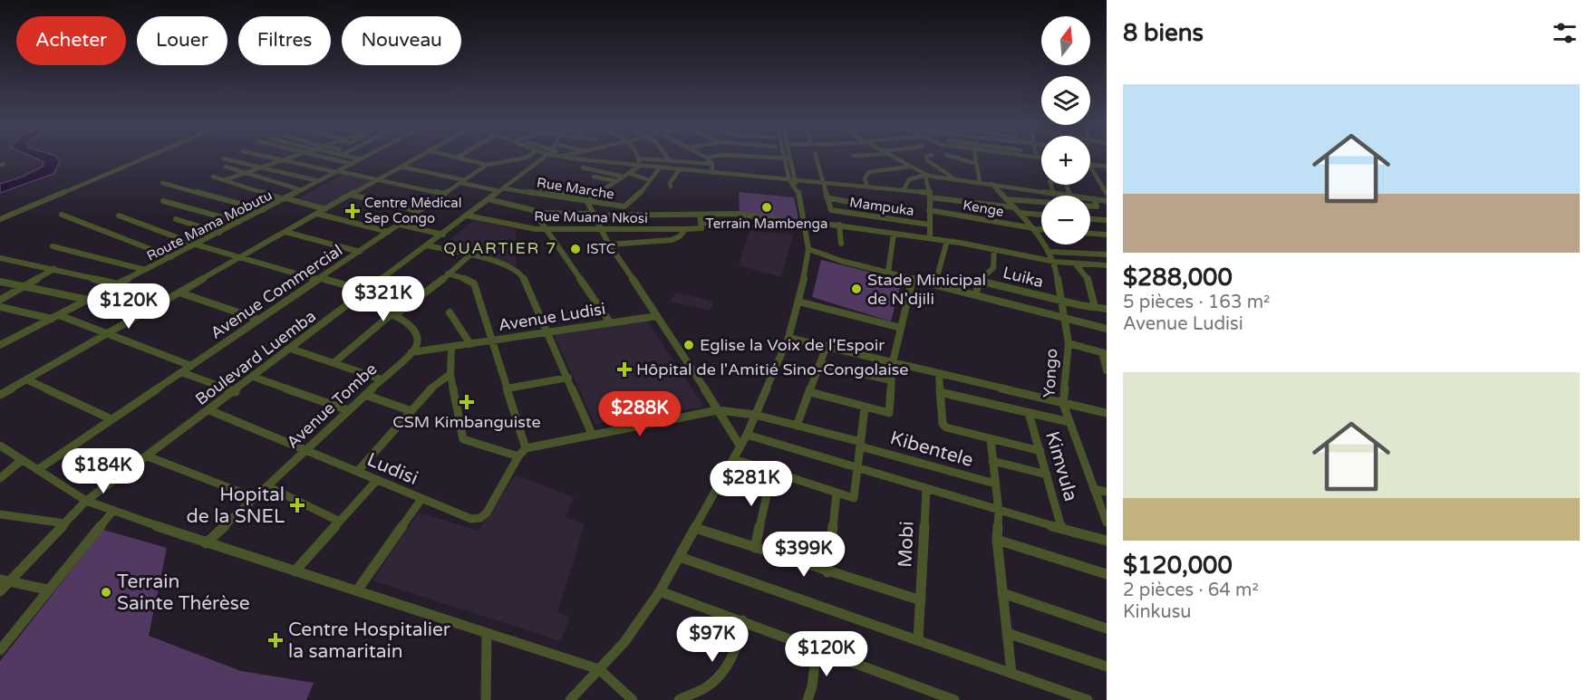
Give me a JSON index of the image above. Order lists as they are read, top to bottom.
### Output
{
  "streets": {
    "street": [
      "Rue Marche",
      "Mampuka",
      "Kenge",
      "Rue Muana Nkosi",
      "Route Mama Mobutu",
      "Luika",
      "Avenue Commercial",
      "Avenue Ludisi",
      "Boulevard Luemba",
      "Yongo",
      "Avenue Tombe",
      "Kibentele",
      "Kimvula",
      "Ludisi",
      "Mobi"
    ]
  },
  "crossings": [
    ["Rue Marche", "Avenue Commercial"],
    ["Rue Marche", "Boulevard Luemba"],
    ["Kenge", "Yongo"],
    ["Rue Muana Nkosi", "Boulevard Luemba"],
    ["Luika", "Yongo"],
    ["Avenue Ludisi", "Avenue Tombe"],
    ["Boulevard Luemba", "Ludisi"],
    ["Avenue Tombe", "Ludisi"]
  ],
  "districts": ["QUARTIER 7"],
  "places": {
    "other": [
      "Terrain Mambenga",
      "ISTC",
      "Stade Minicipal de N'djili",
      "Eglise la Voix de l'Espoir",
      "Terrain Sainte Thérèse"
    ],
    "health": [
      "Centre Médical Sep Congo",
      "Hôpital de l'Amitié Sino-Congolaise",
      "CSM Kimbanguiste",
      "Hopital de la SNEL",
      "Centre Hospitalier la samaritain"
    ]
  },
  "north": "top",
  "page": {
    "heading": "8 biens",
    "map_buttons": ["+", "−"],
    "chip": [
      "Acheter",
      "Louer",
      "Filtres",
      "Nouveau"
    ],
    "list": [
      {
        "name": "$288,000",
        "note": "5 pièces · 163 m² · Avenue Ludisi"
      },
      {
        "name": "$120,000",
        "note": "2 pièces · 64 m² · Kinkusu"
      }
    ],
    "price": [
      "$321K",
      "$120K",
      "$288K",
      "$184K",
      "$281K",
      "$399K",
      "$97K",
      "$120K"
    ]
  }
}
